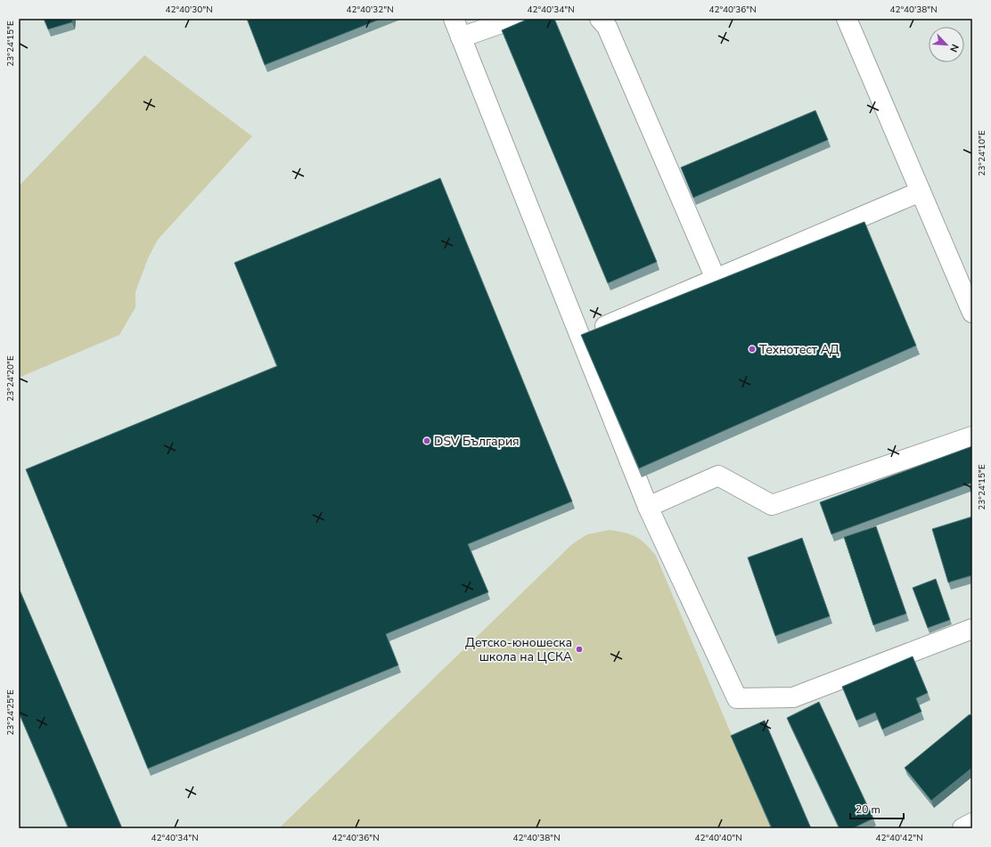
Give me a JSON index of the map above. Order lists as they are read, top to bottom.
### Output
{
  "places": ["Технотест АД", "DSV България", "Детско-юношеска школа на ЦСКА"],
  "scale_bar": "20 m",
  "north": "bottom right",
  "coordinates": [
    "42°40'30\"N",
    "42°40'32\"N",
    "42°40'34\"N",
    "42°40'36\"N",
    "42°40'38\"N",
    "23°24'15\"E",
    "23°24'10\"E",
    "23°24'20\"E",
    "23°24'25\"E",
    "42°40'40\"N",
    "42°40'42\"N"
  ]
}
